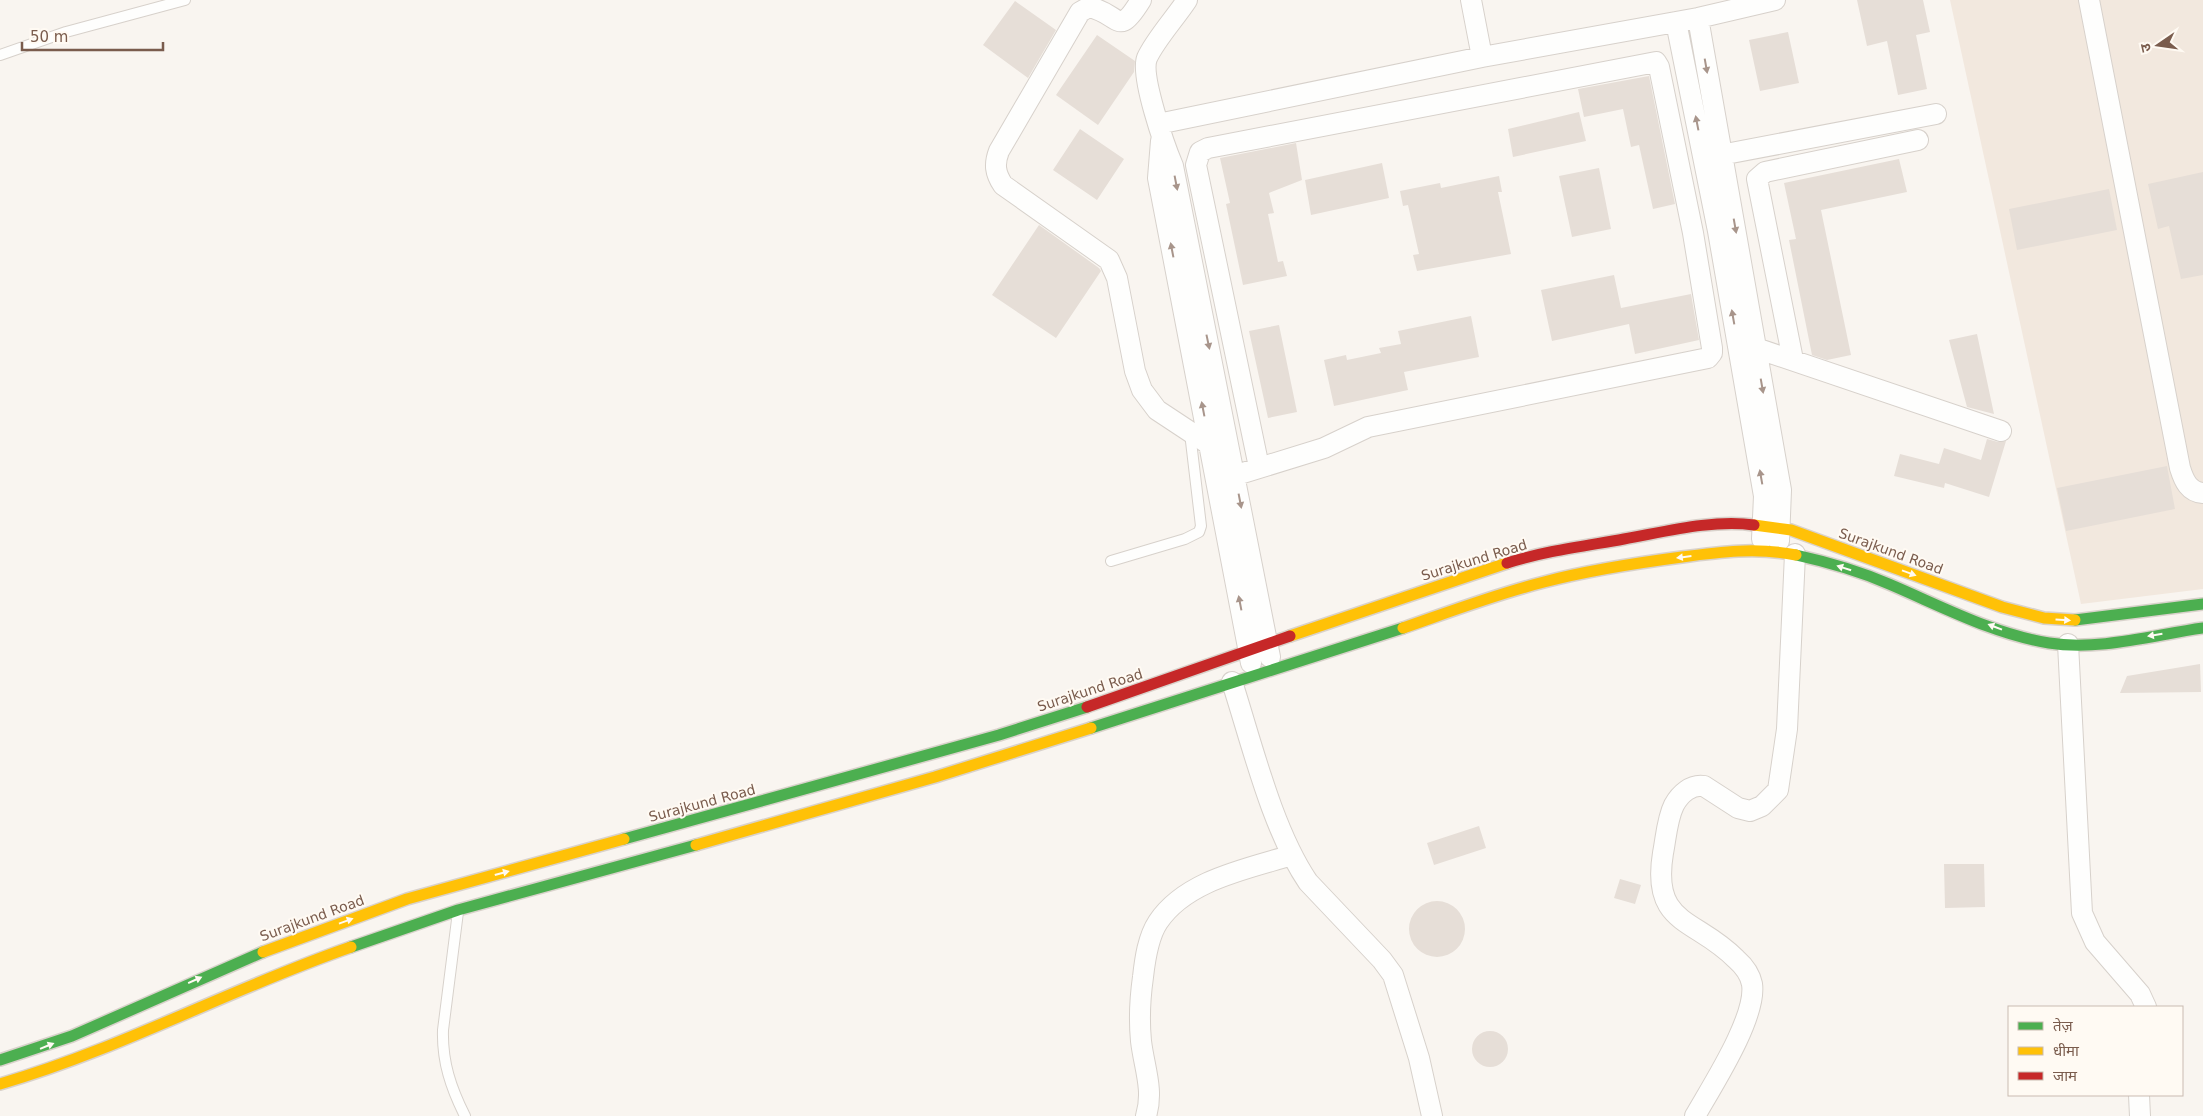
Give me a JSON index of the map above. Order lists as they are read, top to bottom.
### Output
{
  "streets": {
    "main road": ["Surajkund Road"]
  },
  "legend": ["तेज़", "धीमा", "जाम"],
  "scale_bar": "50 m",
  "north": "left"
}
